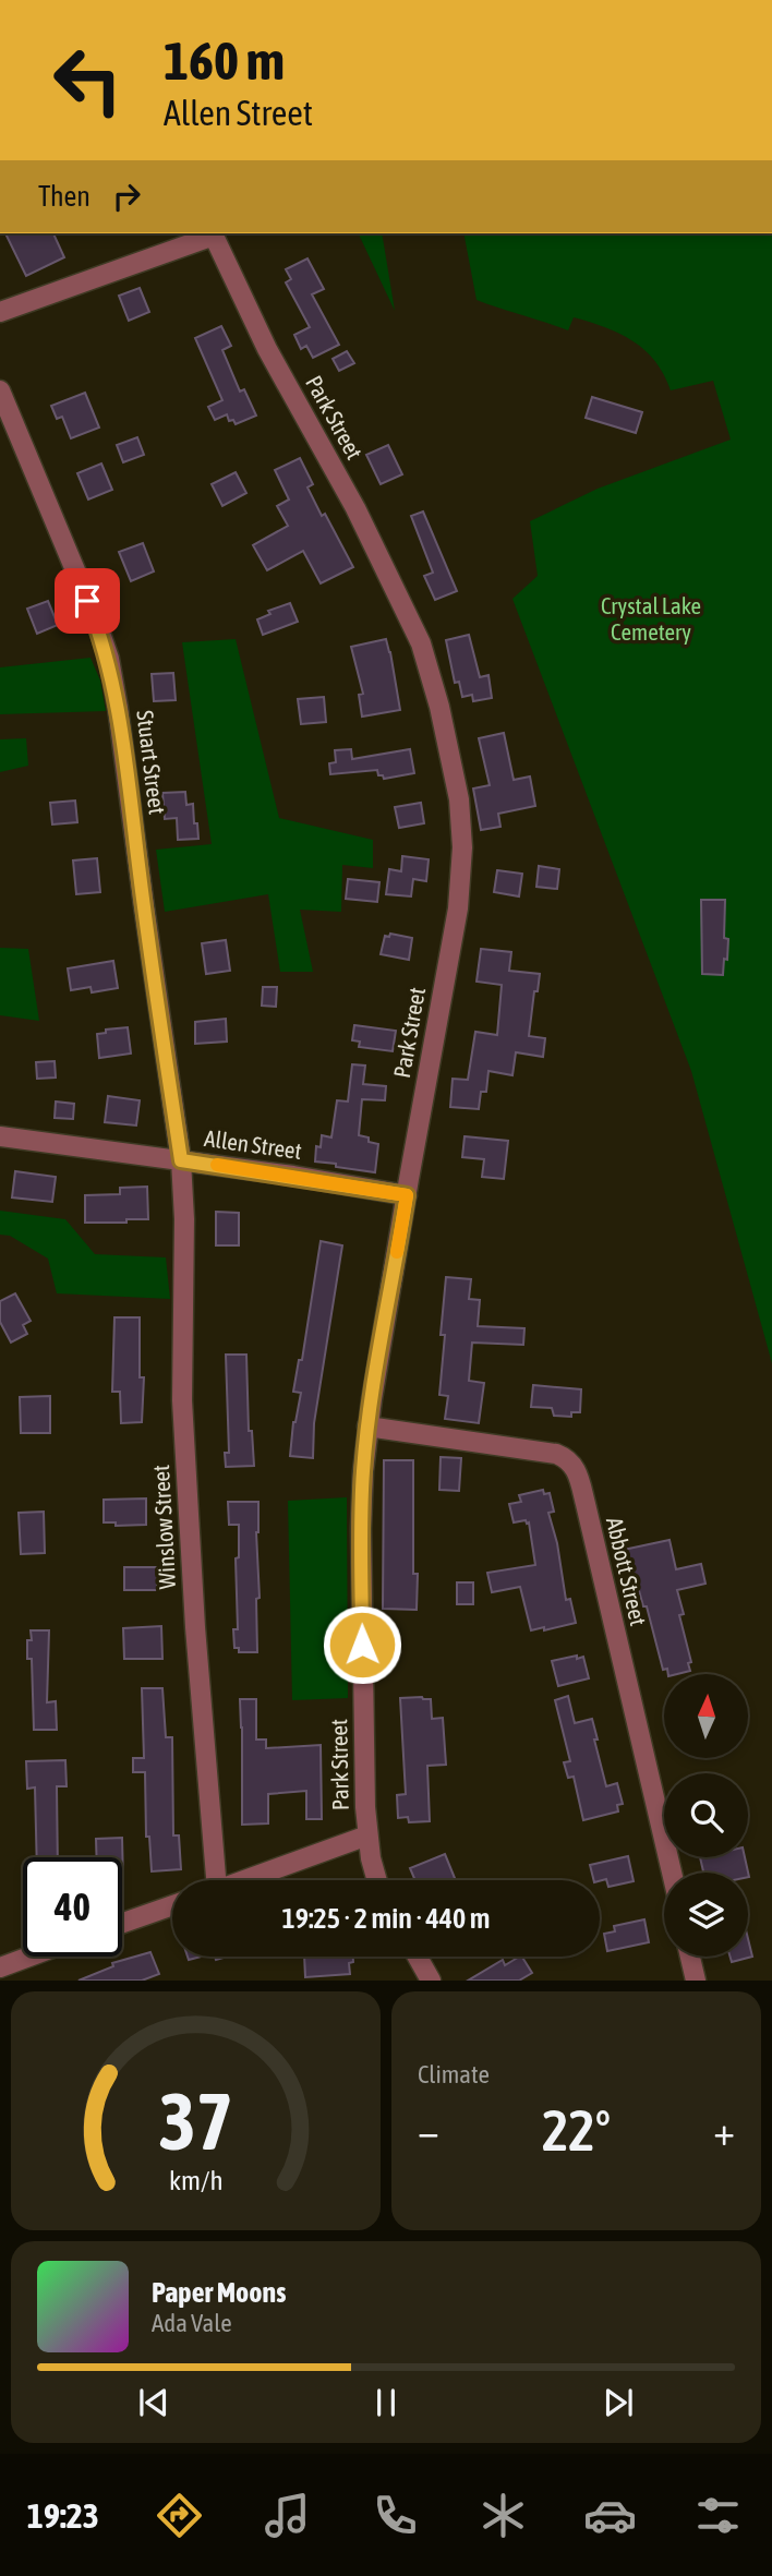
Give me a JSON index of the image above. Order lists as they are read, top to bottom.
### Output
{
  "streets": {
    "street": [
      "Park Street",
      "Stuart Street",
      "Allen Street",
      "Winslow Street",
      "Abbott Street"
    ]
  },
  "crossings": [
    ["Park Street", "Allen Street"],
    ["Park Street", "Abbott Street"],
    ["Stuart Street", "Allen Street"],
    ["Stuart Street", "Winslow Street"],
    ["Allen Street", "Winslow Street"]
  ],
  "parks": ["Crystal Lake Cemetery"],
  "north": "top",
  "page": {
    "turn": ["160 m", "Allen Street"],
    "then": "Then",
    "limit": "40",
    "trip": "19:25 · 2 min · 440 m",
    "tile": "Climate",
    "heat": ["−", "22°", "+"],
    "song": ["Paper Moons", "Ada Vale"],
    "tabs": "19:23",
    "gauge": ["37", "km/h"]
  }
}
